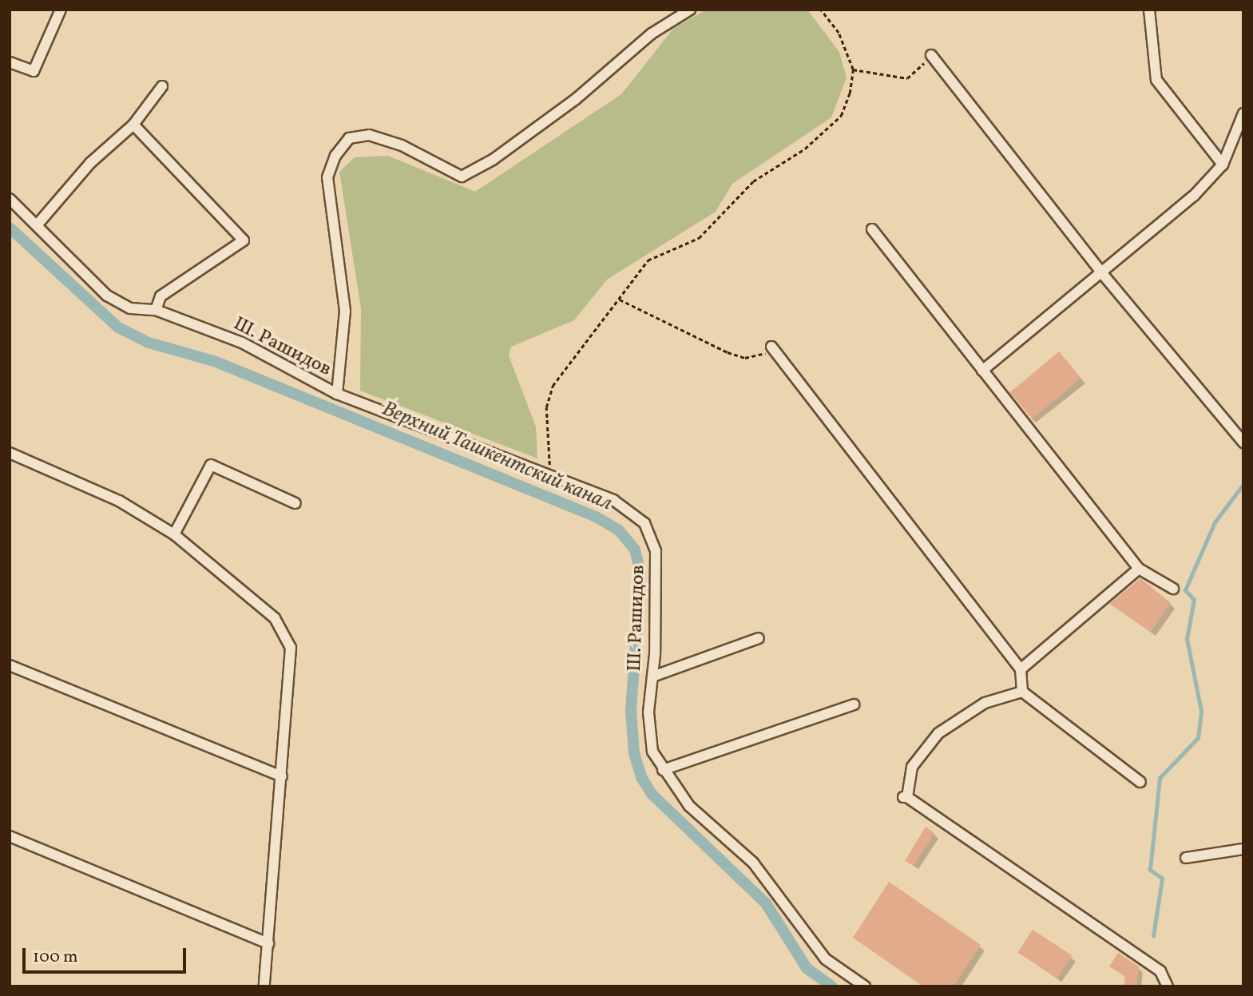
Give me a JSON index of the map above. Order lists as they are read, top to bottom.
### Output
{
  "streets": {
    "street": ["Ш. Рашидов"]
  },
  "water": ["Верхний Ташкентский канал"],
  "scale_bar": "100 m"
}
